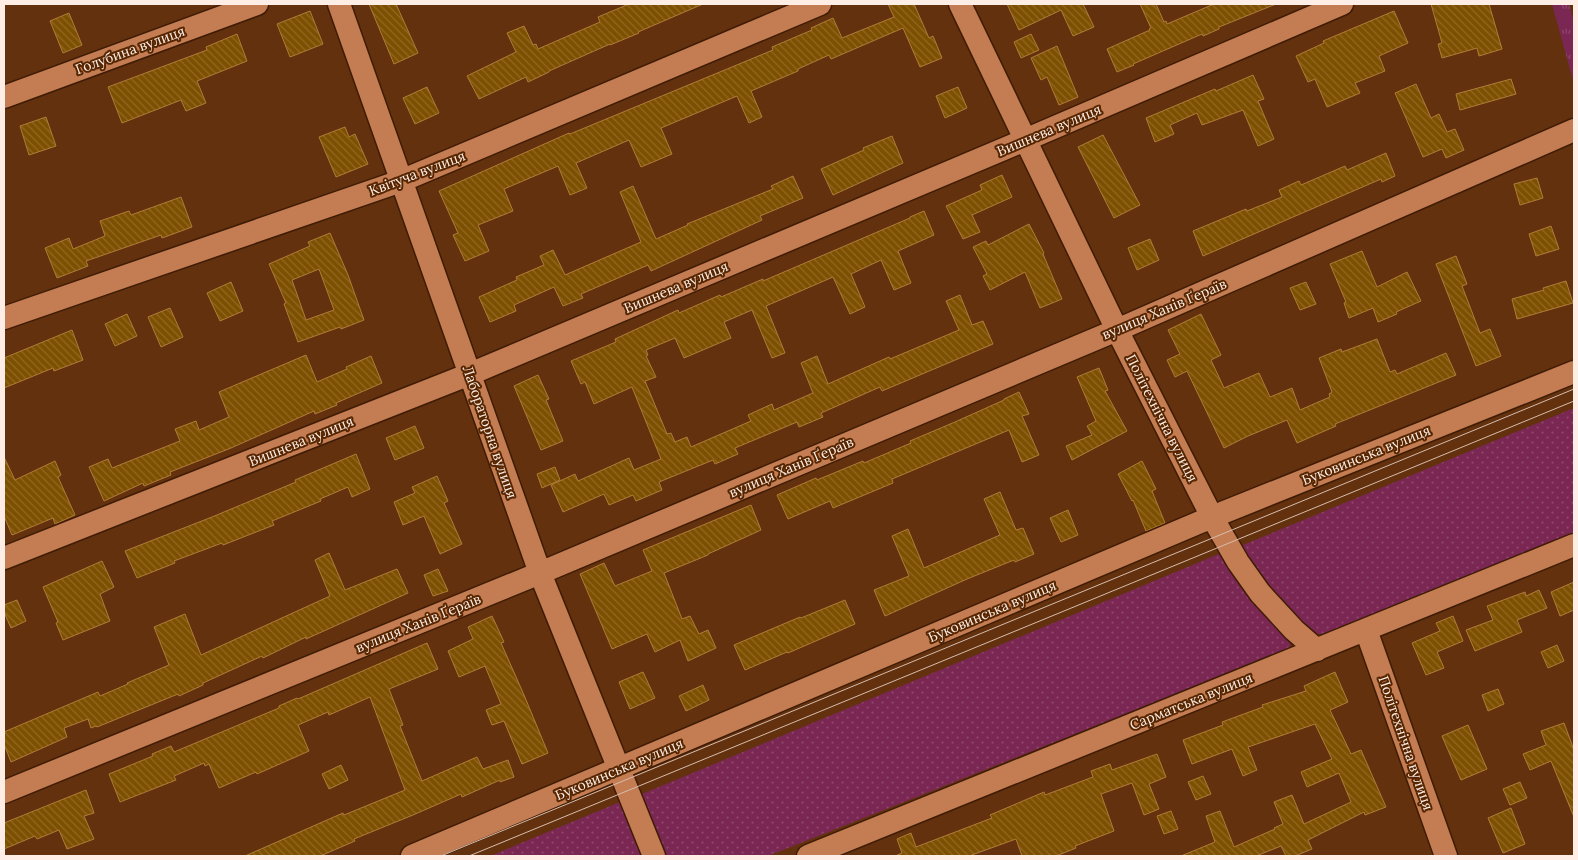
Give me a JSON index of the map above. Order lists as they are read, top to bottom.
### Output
{
  "streets": {
    "street": [
      "Голубина вулиця",
      "Вишнева вулиця",
      "Квітуча вулиця",
      "вулиця Ханів Ґераїв",
      "Політехнічна вулиця",
      "Лабораторна вулиця",
      "Буковинська вулиця",
      "Сарматська вулиця"
    ]
  },
  "crossings": [
    ["Вишнева вулиця", "Політехнічна вулиця"],
    ["Вишнева вулиця", "Лабораторна вулиця"],
    ["Квітуча вулиця", "Лабораторна вулиця"],
    ["вулиця Ханів Ґераїв", "Політехнічна вулиця"],
    ["вулиця Ханів Ґераїв", "Лабораторна вулиця"],
    ["Політехнічна вулиця", "Буковинська вулиця"],
    ["Політехнічна вулиця", "Сарматська вулиця"],
    ["Лабораторна вулиця", "Буковинська вулиця"]
  ]
}
